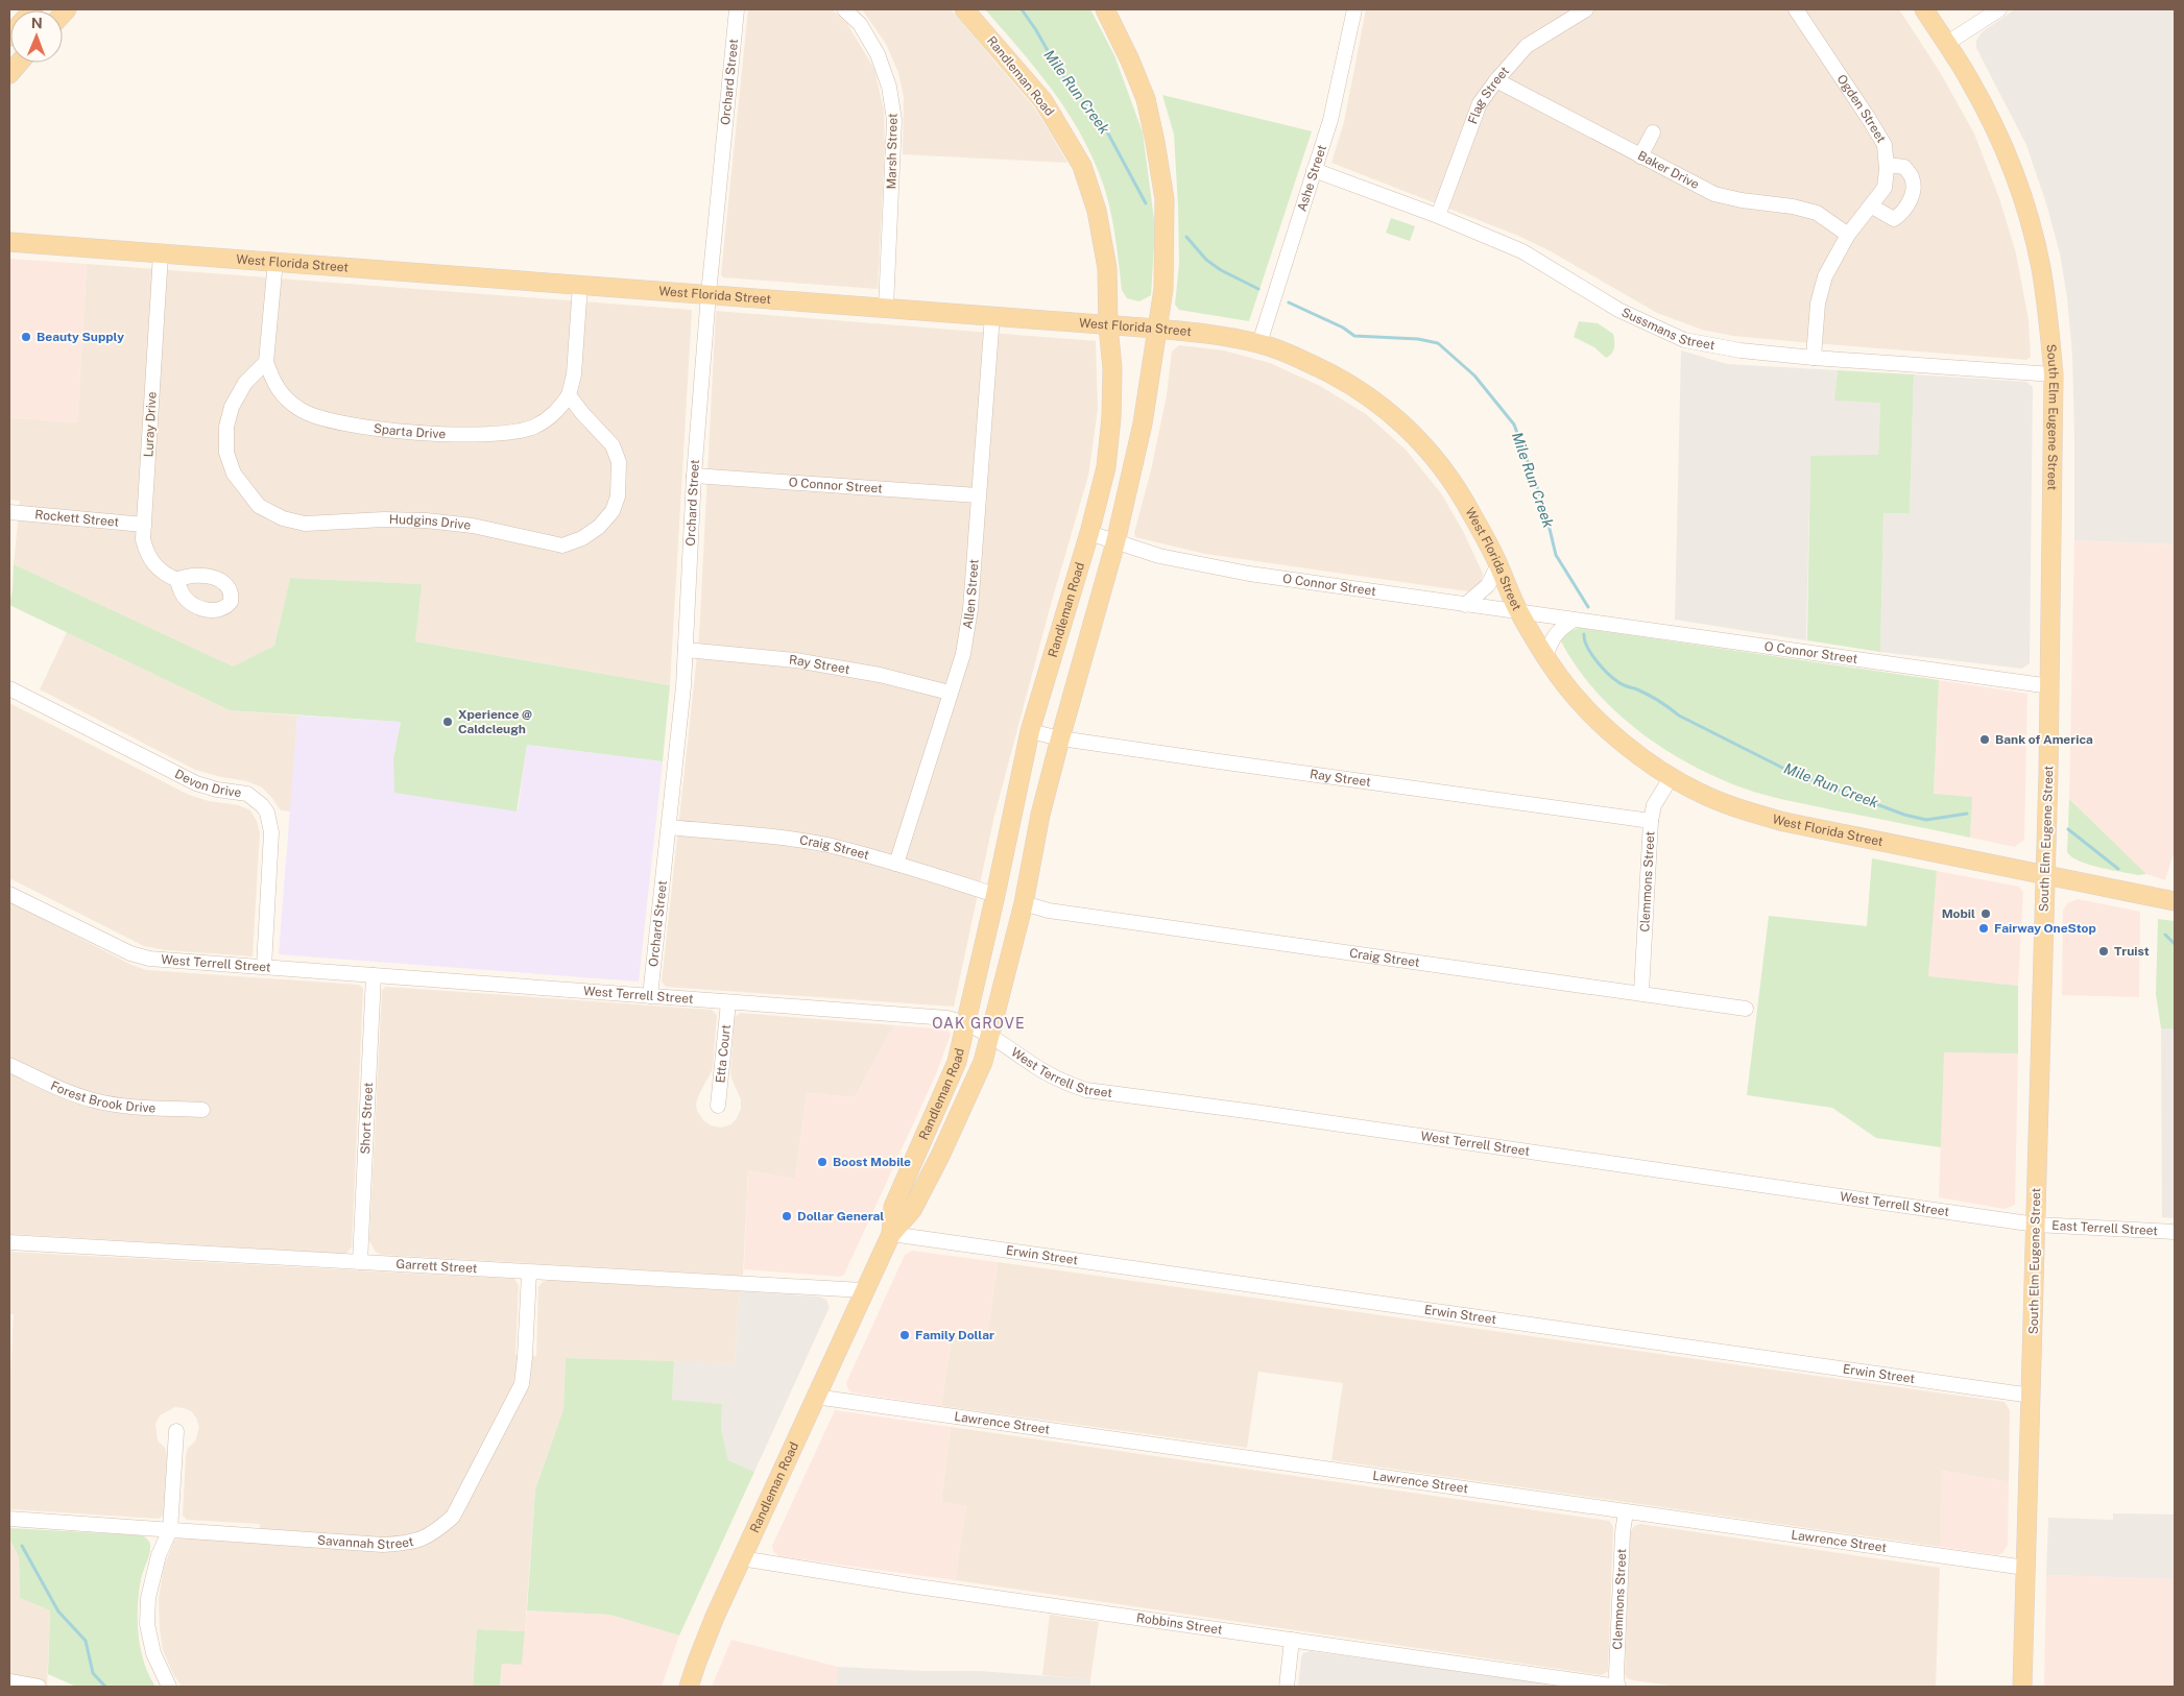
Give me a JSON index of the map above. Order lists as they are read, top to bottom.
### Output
{
  "streets": {
    "main road": ["Randleman Road", "West Florida Street", "South Elm Eugene Street"],
    "street": [
      "Orchard Street",
      "Flag Street",
      "Ogden Street",
      "Marsh Street",
      "Baker Drive",
      "Ashe Street",
      "Sussmans Street",
      "Luray Drive",
      "Sparta Drive",
      "O Connor Street",
      "Rockett Street",
      "Hudgins Drive",
      "Allen Street",
      "Ray Street",
      "Devon Drive",
      "Craig Street",
      "Clemmons Street",
      "West Terrell Street",
      "Etta Court",
      "Forest Brook Drive",
      "Short Street",
      "East Terrell Street",
      "Erwin Street",
      "Garrett Street",
      "Lawrence Street",
      "Savannah Street",
      "Robbins Street"
    ]
  },
  "crossings": [
    ["Randleman Road", "West Florida Street"],
    ["Randleman Road", "O Connor Street"],
    ["Randleman Road", "Ray Street"],
    ["Randleman Road", "Craig Street"],
    ["Randleman Road", "West Terrell Street"],
    ["Randleman Road", "Erwin Street"],
    ["Randleman Road", "Garrett Street"],
    ["Randleman Road", "Lawrence Street"],
    ["Randleman Road", "Robbins Street"],
    ["Orchard Street", "West Florida Street"],
    ["Orchard Street", "O Connor Street"],
    ["Orchard Street", "Ray Street"],
    ["Orchard Street", "Craig Street"],
    ["Orchard Street", "West Terrell Street"],
    ["Flag Street", "Baker Drive"],
    ["Flag Street", "Sussmans Street"],
    ["Ogden Street", "Baker Drive"],
    ["Ogden Street", "Sussmans Street"],
    ["Marsh Street", "West Florida Street"],
    ["Ashe Street", "West Florida Street"],
    ["Ashe Street", "Sussmans Street"],
    ["West Florida Street", "South Elm Eugene Street"],
    ["West Florida Street", "Luray Drive"],
    ["West Florida Street", "O Connor Street"],
    ["West Florida Street", "Allen Street"],
    ["West Florida Street", "Clemmons Street"],
    ["Sussmans Street", "South Elm Eugene Street"],
    ["South Elm Eugene Street", "O Connor Street"],
    ["South Elm Eugene Street", "West Terrell Street"],
    ["South Elm Eugene Street", "East Terrell Street"],
    ["South Elm Eugene Street", "Erwin Street"],
    ["South Elm Eugene Street", "Lawrence Street"],
    ["Luray Drive", "Rockett Street"],
    ["Sparta Drive", "Hudgins Drive"],
    ["O Connor Street", "Allen Street"],
    ["Allen Street", "Ray Street"],
    ["Allen Street", "Craig Street"],
    ["Ray Street", "Clemmons Street"],
    ["Devon Drive", "West Terrell Street"],
    ["Craig Street", "Clemmons Street"],
    ["Clemmons Street", "Lawrence Street"],
    ["Clemmons Street", "Robbins Street"],
    ["West Terrell Street", "Etta Court"],
    ["West Terrell Street", "Short Street"],
    ["West Terrell Street", "East Terrell Street"],
    ["Short Street", "Garrett Street"],
    ["Garrett Street", "Savannah Street"]
  ],
  "districts": ["OAK GROVE"],
  "water": ["Mile Run Creek"],
  "places": [
    "Beauty Supply",
    "Xperience @ Caldcleugh",
    "Bank of America",
    "Mobil",
    "Fairway OneStop",
    "Truist",
    "Boost Mobile",
    "Dollar General",
    "Family Dollar"
  ],
  "north": "top"
}
